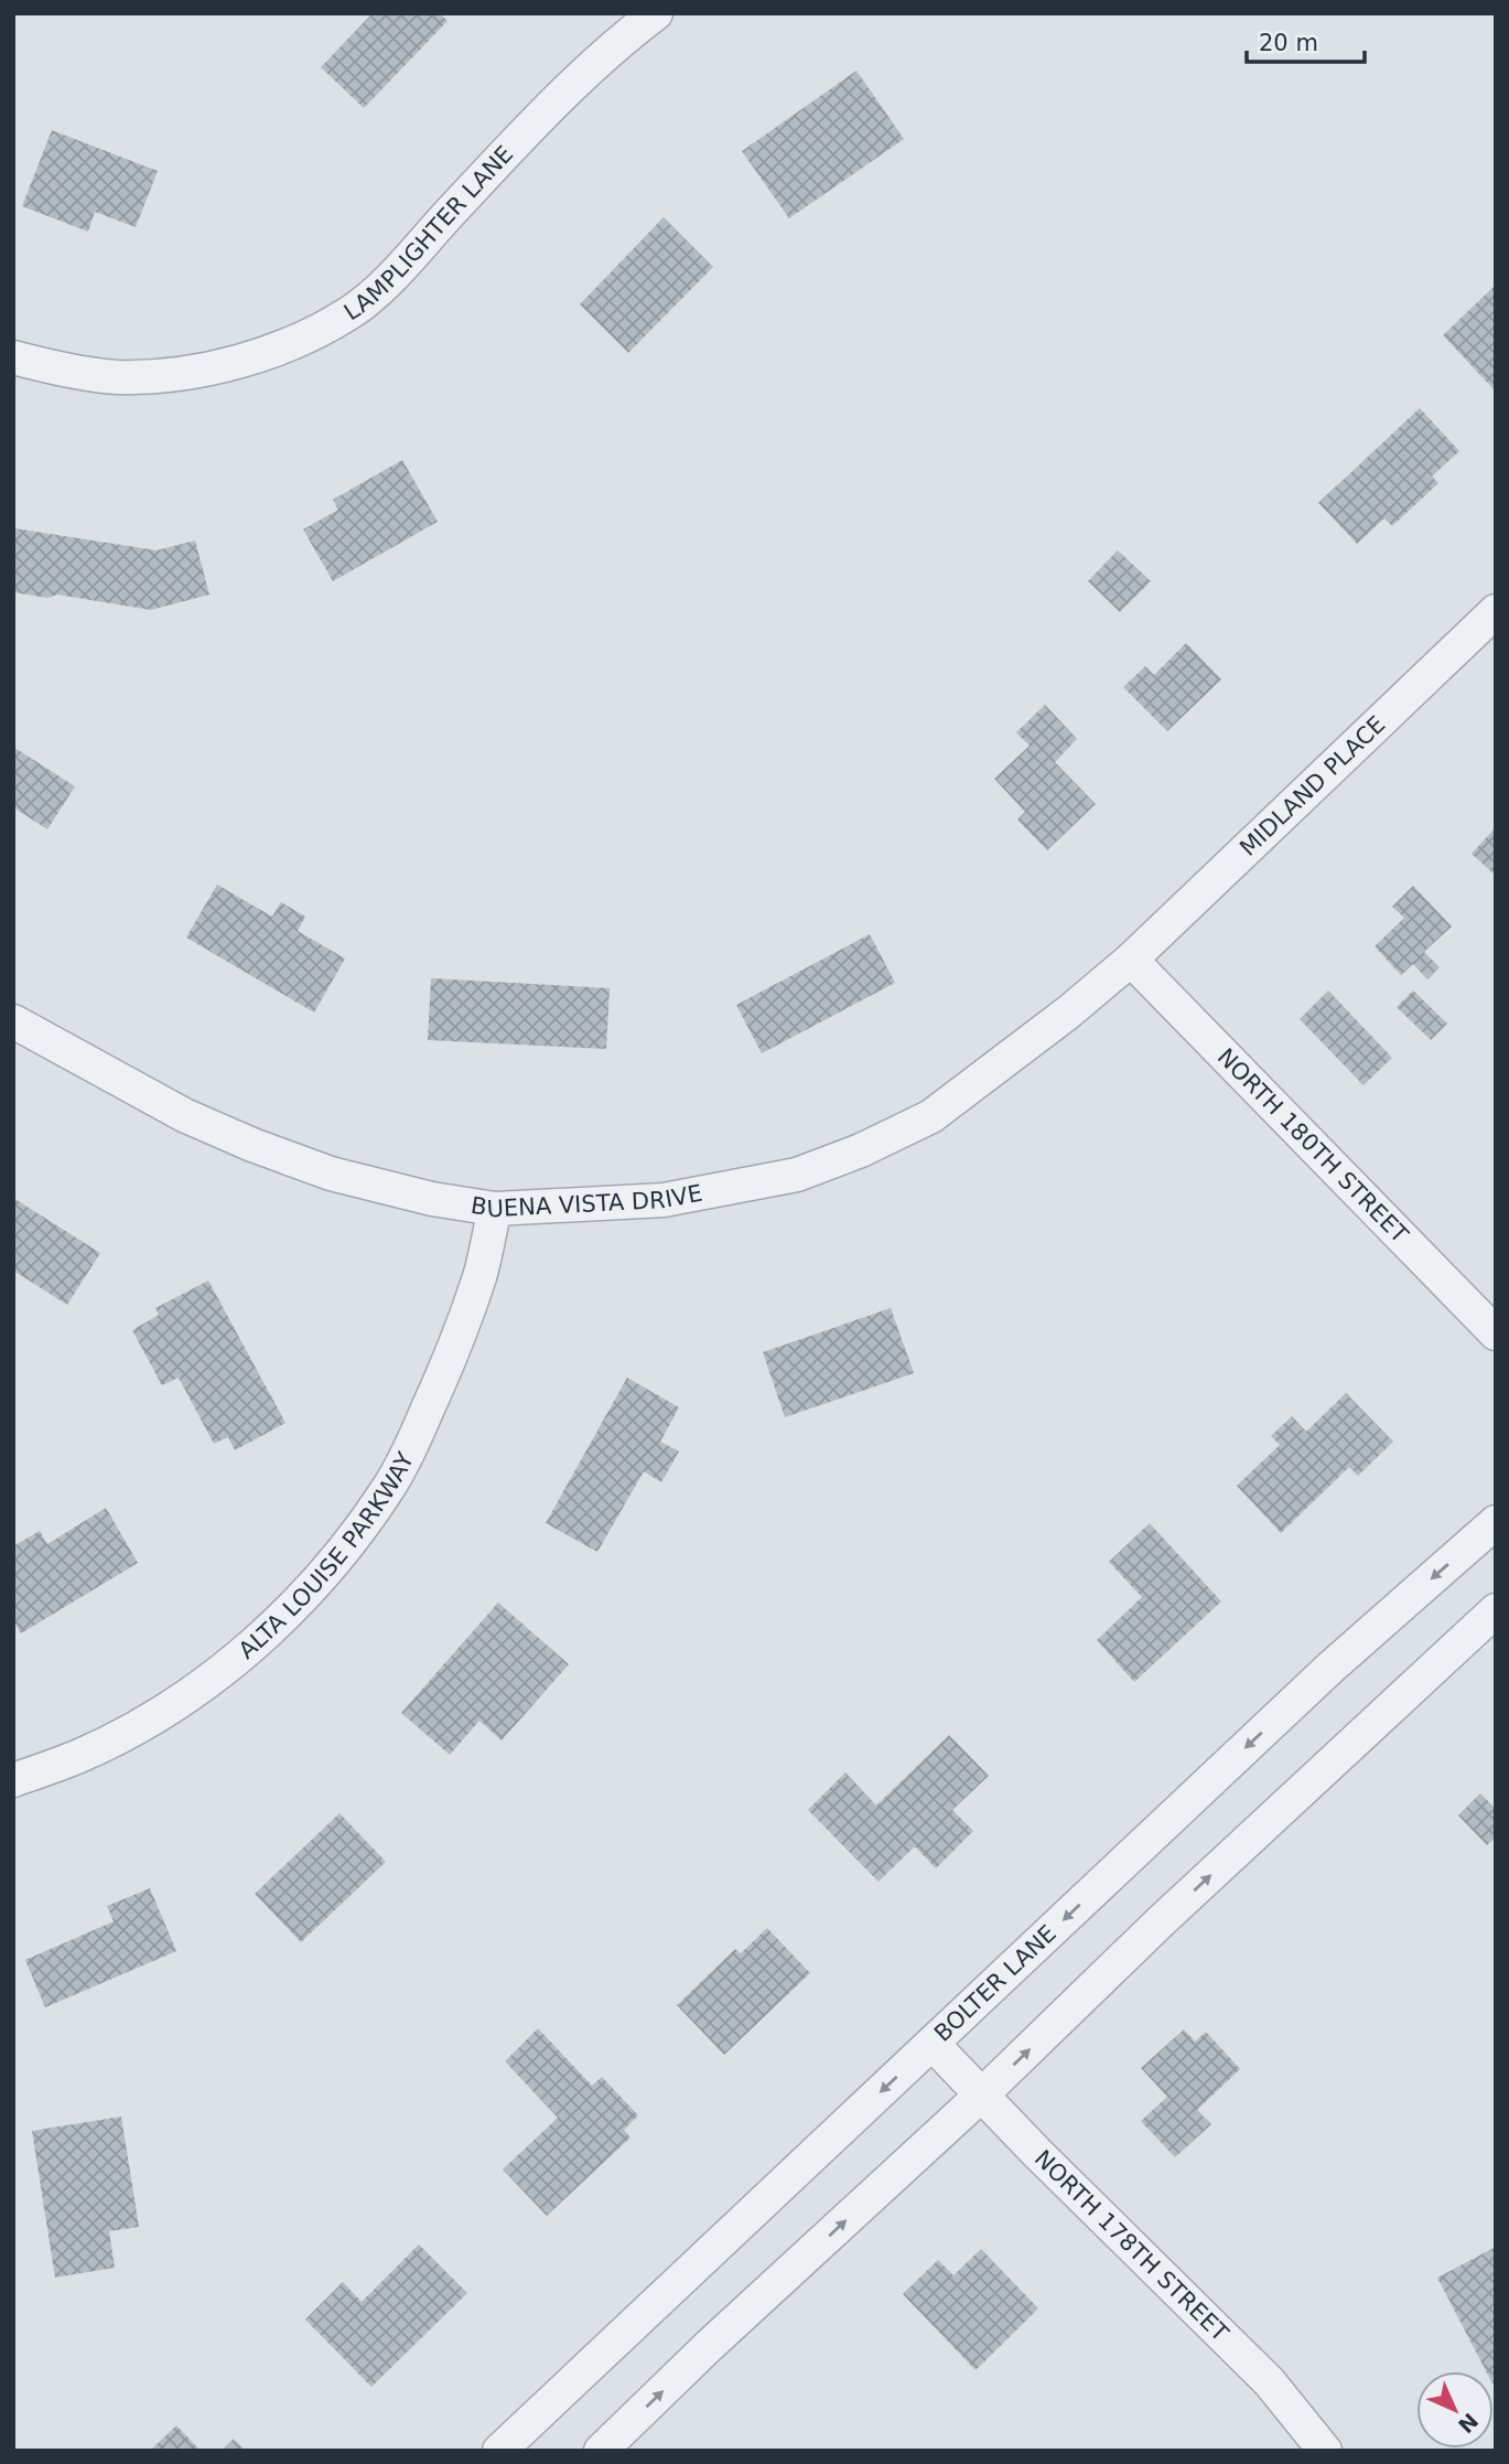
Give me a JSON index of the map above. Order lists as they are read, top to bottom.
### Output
{
  "streets": {
    "street": [
      "LAMPLIGHTER LANE",
      "MIDLAND PLACE",
      "NORTH 180TH STREET",
      "BUENA VISTA DRIVE",
      "ALTA LOUISE PARKWAY",
      "BOLTER LANE",
      "NORTH 178TH STREET"
    ]
  },
  "crossings": [
    ["MIDLAND PLACE", "NORTH 180TH STREET"],
    ["MIDLAND PLACE", "BUENA VISTA DRIVE"],
    ["NORTH 180TH STREET", "BUENA VISTA DRIVE"],
    ["BUENA VISTA DRIVE", "ALTA LOUISE PARKWAY"],
    ["BOLTER LANE", "NORTH 178TH STREET"]
  ],
  "scale_bar": "20 m",
  "north": "bottom right"
}
